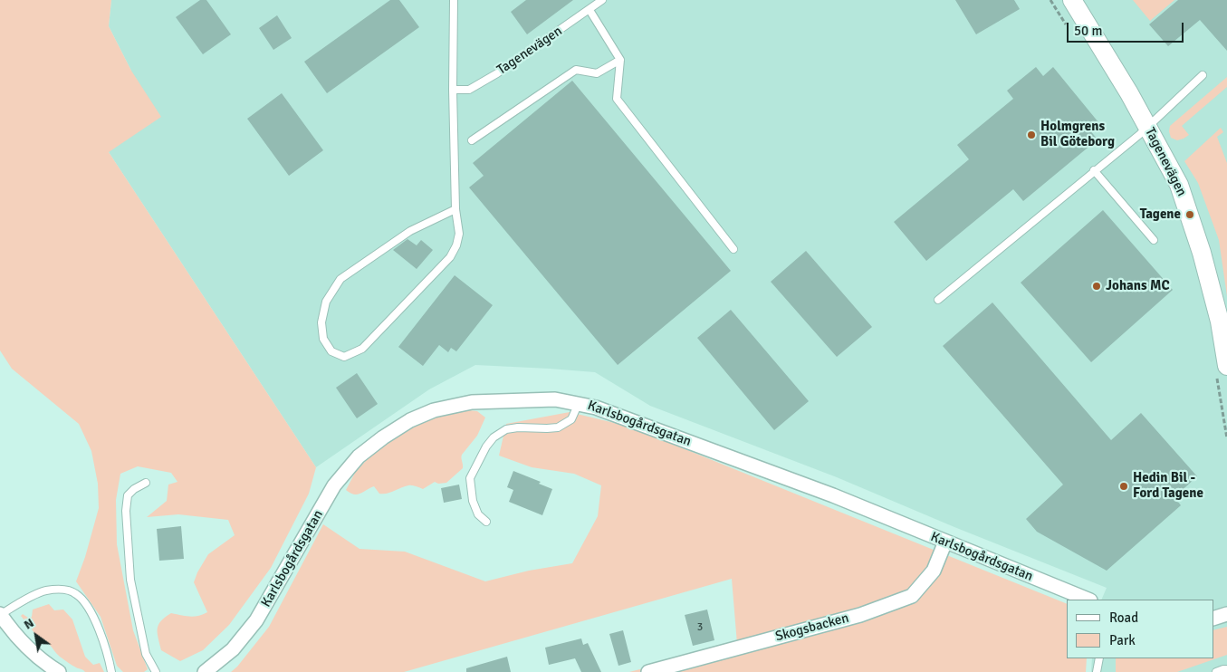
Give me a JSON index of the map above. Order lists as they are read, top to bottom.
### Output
{
  "streets": {
    "street": ["Tagenevägen", "Karlsbogårdsgatan", "Skogsbacken"]
  },
  "crossings": [
    ["Karlsbogårdsgatan", "Skogsbacken"]
  ],
  "places": [
    "Holmgrens Bil Göteborg",
    "Tagene",
    "Johans MC",
    "Hedin Bil - Ford Tagene"
  ],
  "house_numbers": ["3"],
  "legend": ["Road", "Park"],
  "scale_bar": "50 m",
  "north": "top left"
}
